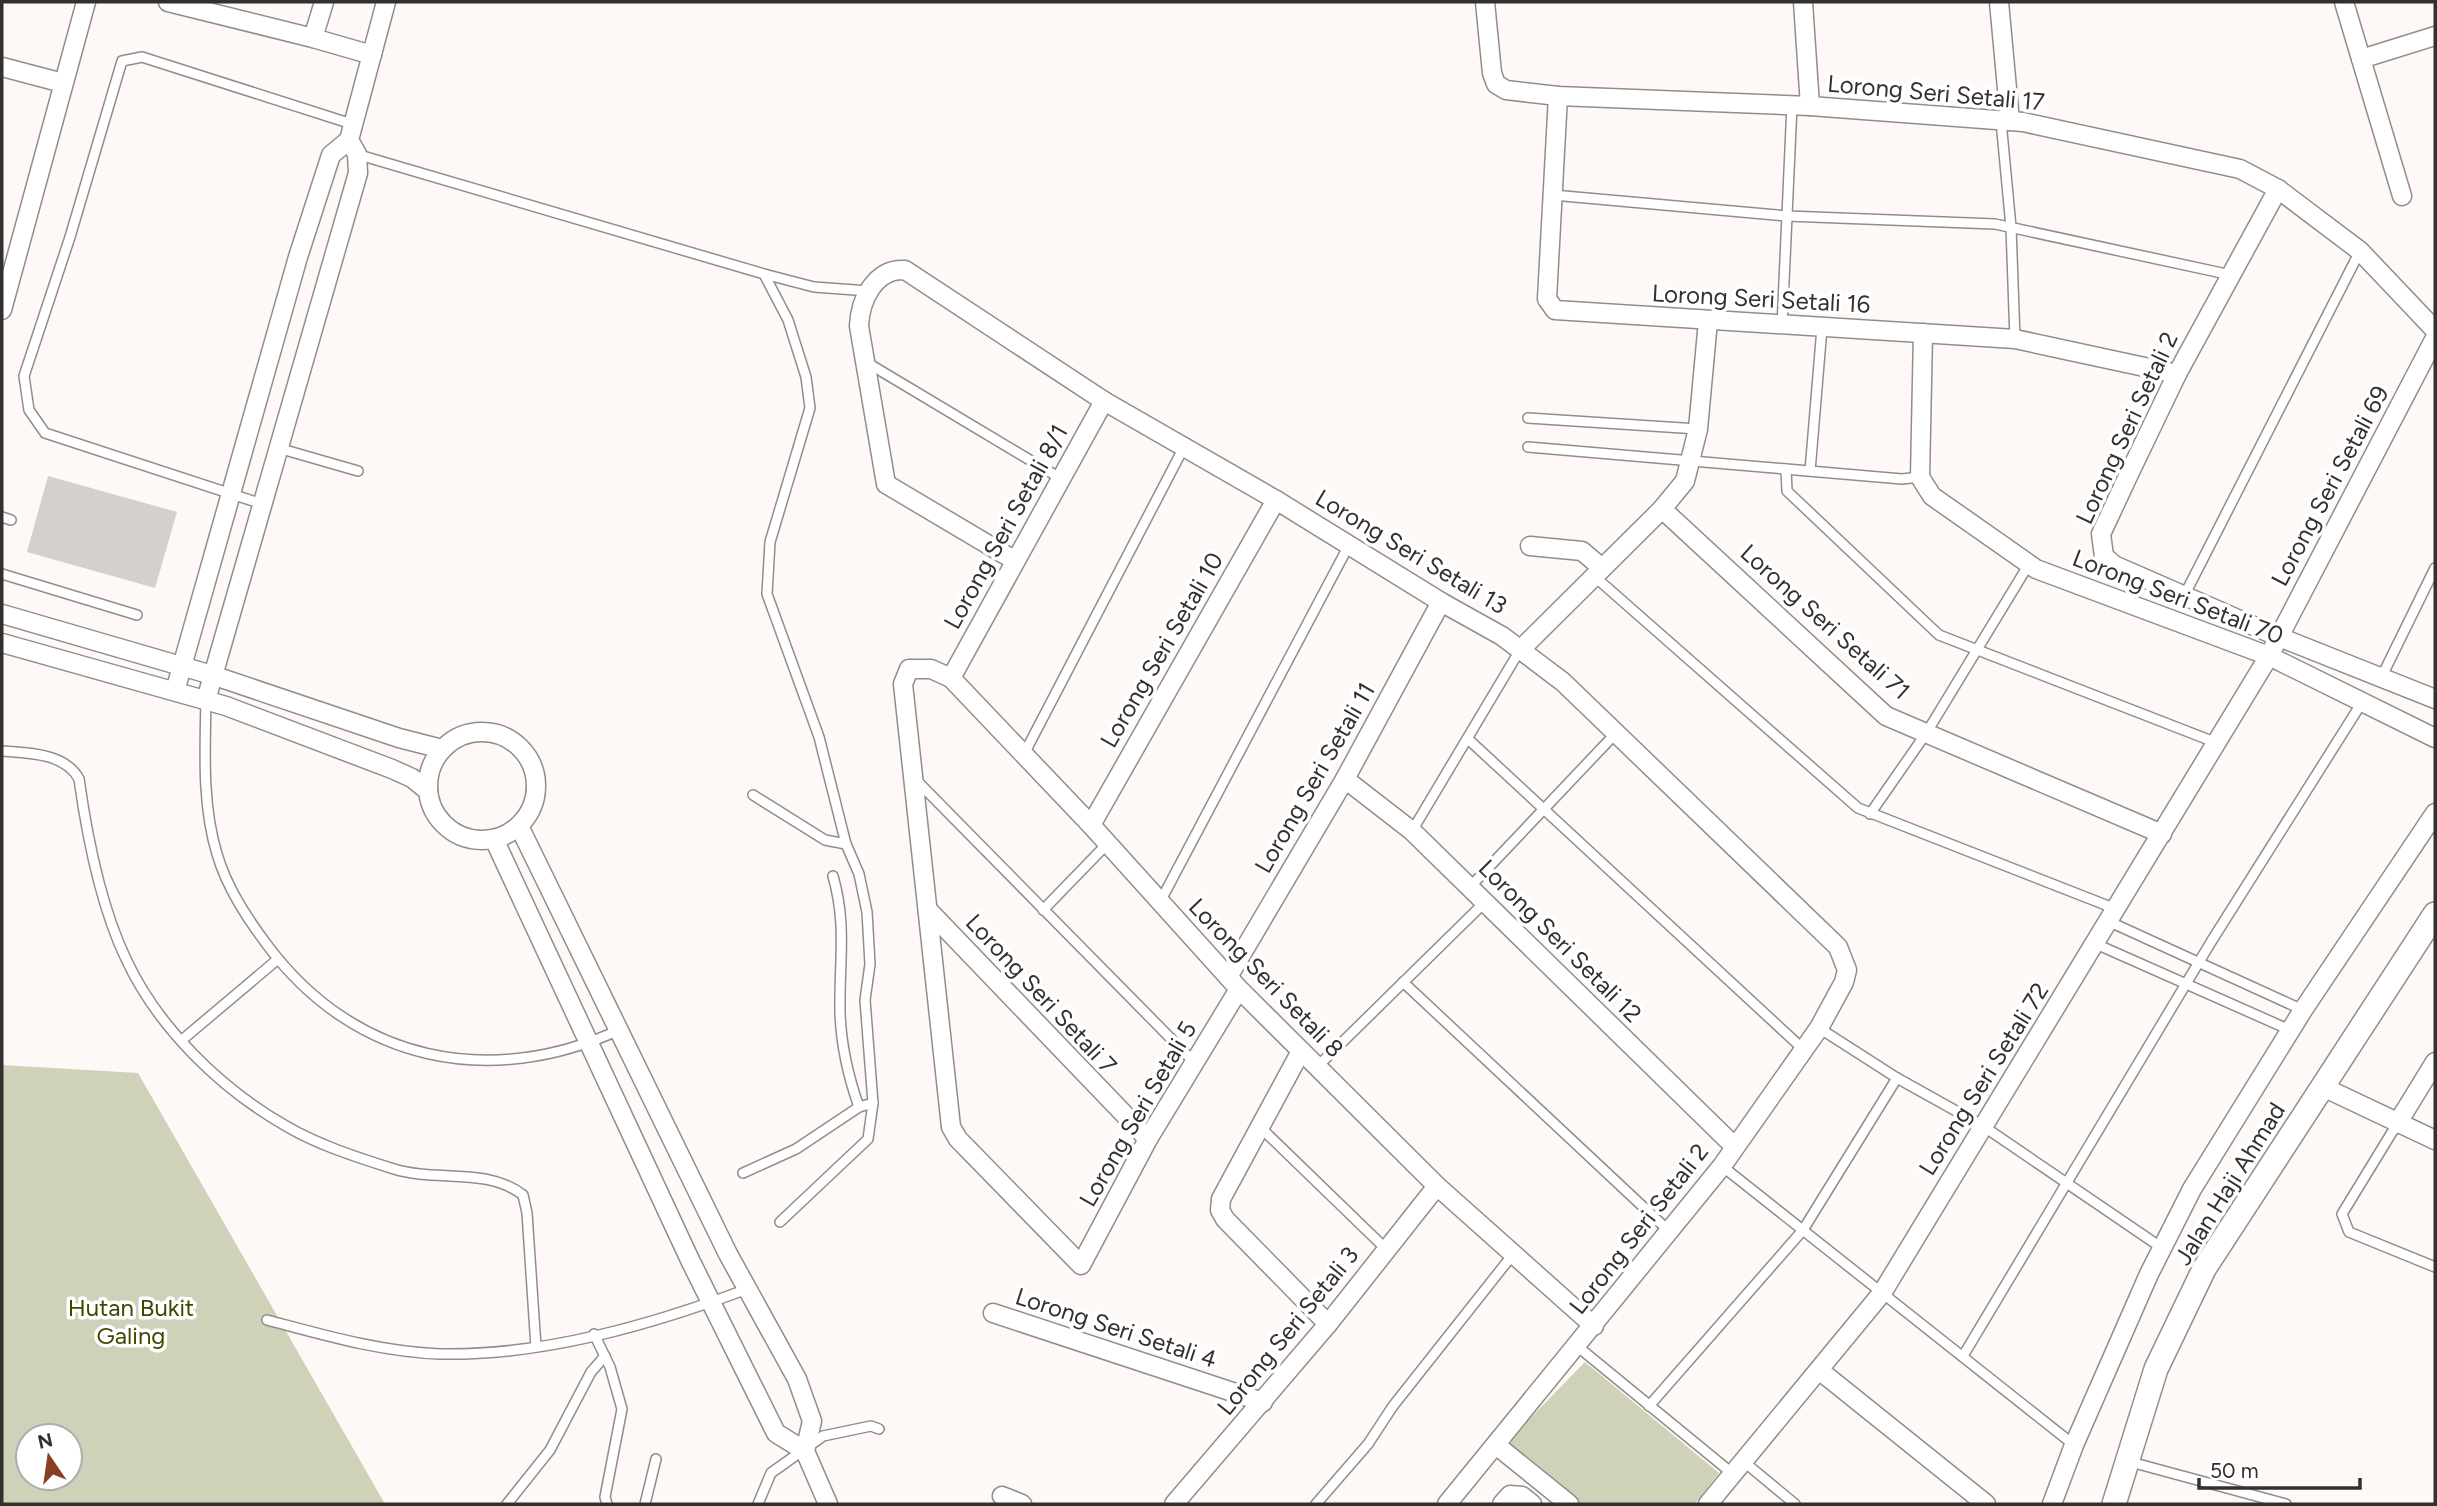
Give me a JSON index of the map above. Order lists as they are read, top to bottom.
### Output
{
  "streets": {
    "street": [
      "Lorong Seri Setali 17",
      "Lorong Seri Setali 16",
      "Lorong Seri Setali 2",
      "Lorong Seri Setali 69",
      "Lorong Seri Setali 8/1",
      "Lorong Seri Setali 13",
      "Lorong Seri Setali 70",
      "Lorong Seri Setali 71",
      "Lorong Seri Setali 10",
      "Lorong Seri Setali 11",
      "Lorong Seri Setali 12",
      "Lorong Seri Setali 8",
      "Lorong Seri Setali 7",
      "Lorong Seri Setali 72",
      "Lorong Seri Setali 5",
      "Jalan Haji Ahmad",
      "Lorong Seri Setali 4",
      "Lorong Seri Setali 3"
    ]
  },
  "crossings": [
    ["Lorong Seri Setali 17", "Lorong Seri Setali 16"],
    ["Lorong Seri Setali 17", "Lorong Seri Setali 2"],
    ["Lorong Seri Setali 16", "Lorong Seri Setali 2"],
    ["Lorong Seri Setali 2", "Lorong Seri Setali 69"],
    ["Lorong Seri Setali 2", "Lorong Seri Setali 13"],
    ["Lorong Seri Setali 2", "Lorong Seri Setali 12"],
    ["Lorong Seri Setali 2", "Lorong Seri Setali 8"],
    ["Lorong Seri Setali 69", "Lorong Seri Setali 70"],
    ["Lorong Seri Setali 69", "Lorong Seri Setali 72"],
    ["Lorong Seri Setali 8/1", "Lorong Seri Setali 13"],
    ["Lorong Seri Setali 8/1", "Lorong Seri Setali 8"],
    ["Lorong Seri Setali 13", "Lorong Seri Setali 10"],
    ["Lorong Seri Setali 13", "Lorong Seri Setali 11"],
    ["Lorong Seri Setali 70", "Lorong Seri Setali 72"],
    ["Lorong Seri Setali 71", "Lorong Seri Setali 72"],
    ["Lorong Seri Setali 10", "Lorong Seri Setali 8"],
    ["Lorong Seri Setali 11", "Lorong Seri Setali 12"],
    ["Lorong Seri Setali 11", "Lorong Seri Setali 8"],
    ["Lorong Seri Setali 11", "Lorong Seri Setali 5"],
    ["Lorong Seri Setali 8", "Lorong Seri Setali 5"],
    ["Lorong Seri Setali 8", "Lorong Seri Setali 3"],
    ["Lorong Seri Setali 7", "Lorong Seri Setali 5"],
    ["Lorong Seri Setali 4", "Lorong Seri Setali 3"]
  ],
  "parks": ["Hutan Bukit Galing"],
  "scale_bar": "50 m",
  "north": "top"
}
